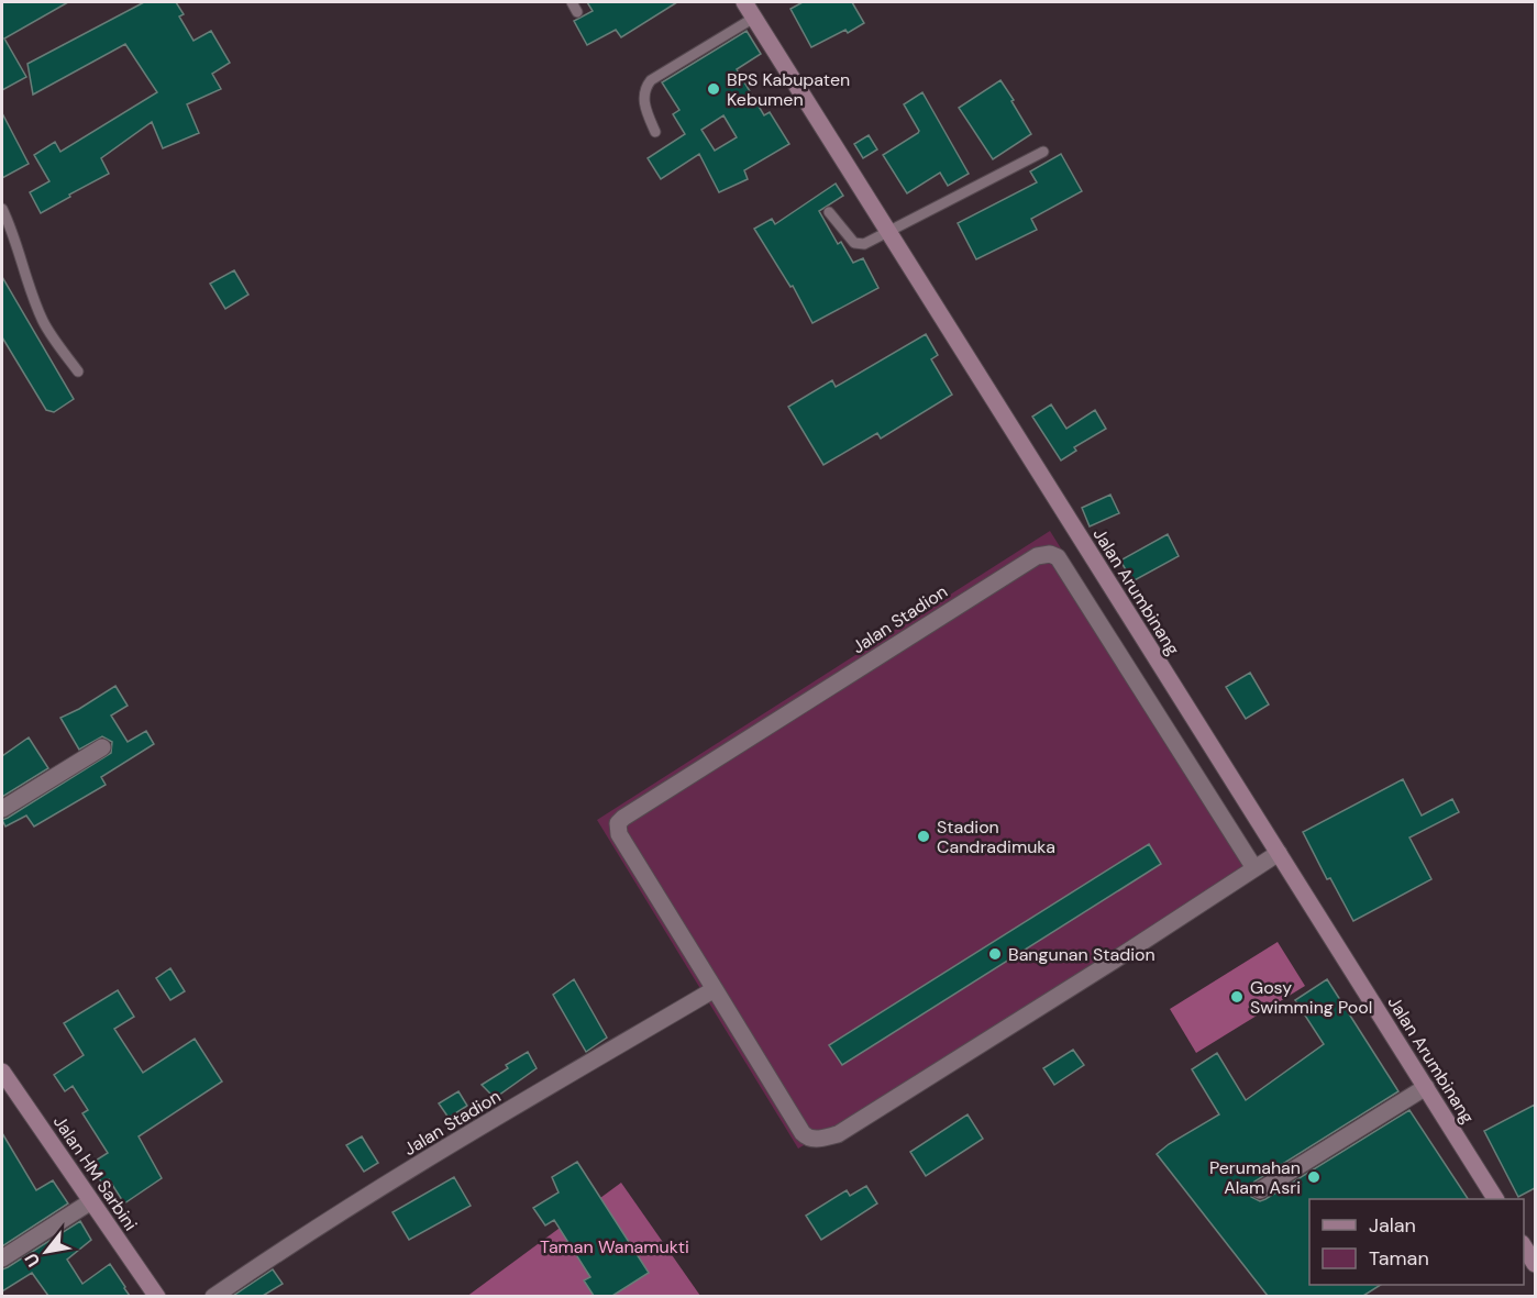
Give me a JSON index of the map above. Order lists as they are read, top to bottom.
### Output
{
  "streets": {
    "main road": ["Jalan Arumbinang", "Jalan HM Sarbini"],
    "street": ["Jalan Stadion"]
  },
  "crossings": [
    ["Jalan Arumbinang", "Jalan Stadion"]
  ],
  "parks": ["Taman Wanamukti"],
  "places": [
    "BPS Kabupaten Kebumen",
    "Stadion Candradimuka",
    "Bangunan Stadion",
    "Gosy Swimming Pool",
    "Perumahan Alam Asri"
  ],
  "legend": ["Jalan", "Taman"],
  "north": "bottom left"
}
